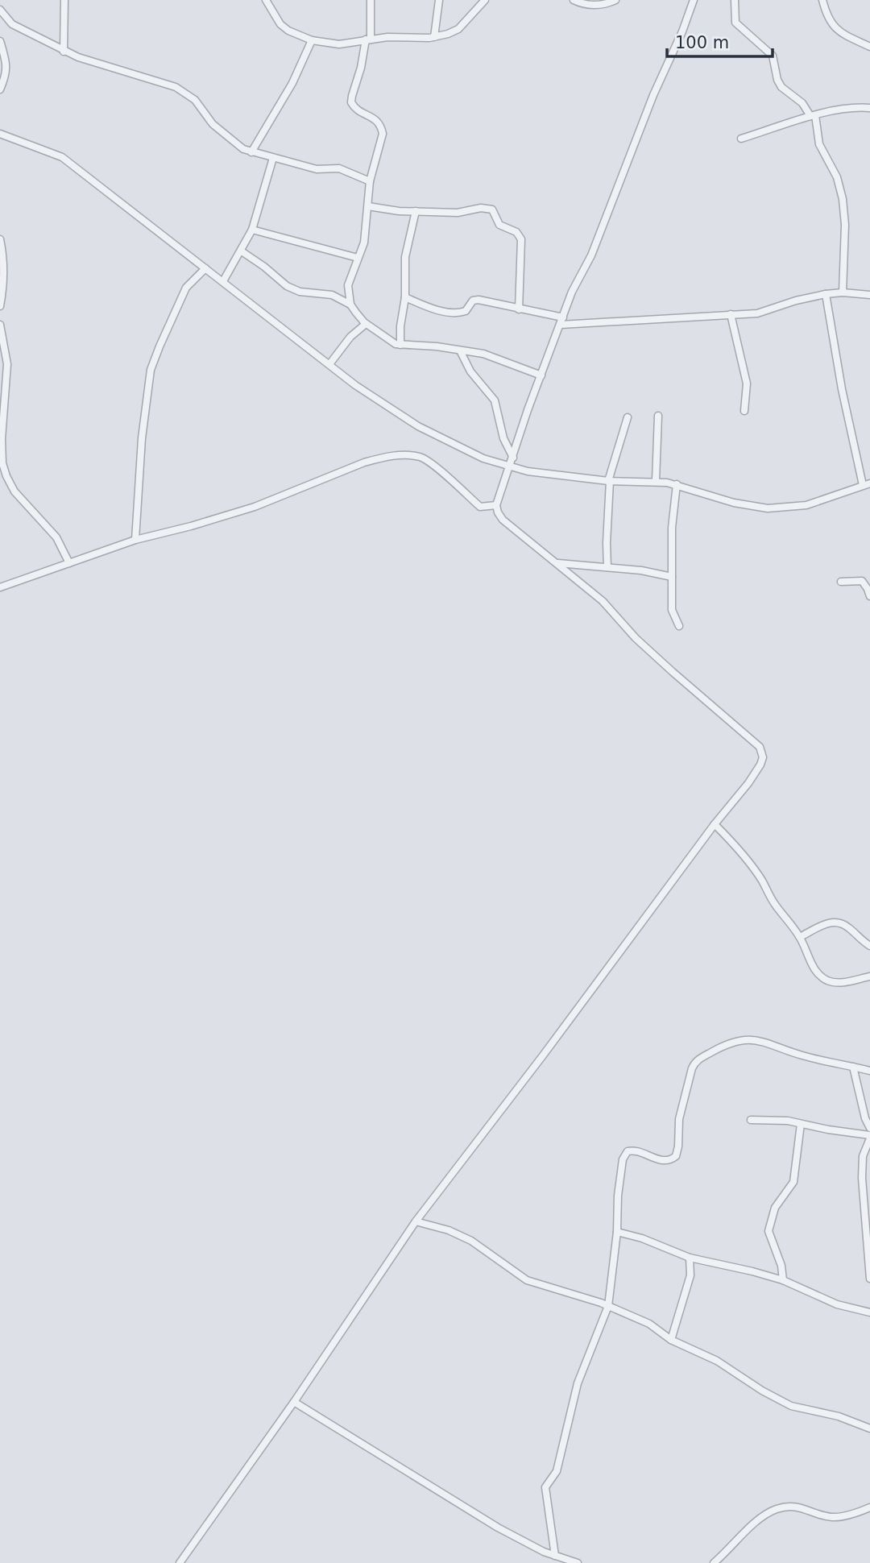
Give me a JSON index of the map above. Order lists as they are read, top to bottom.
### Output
{
  "scale_bar": "100 m"
}
